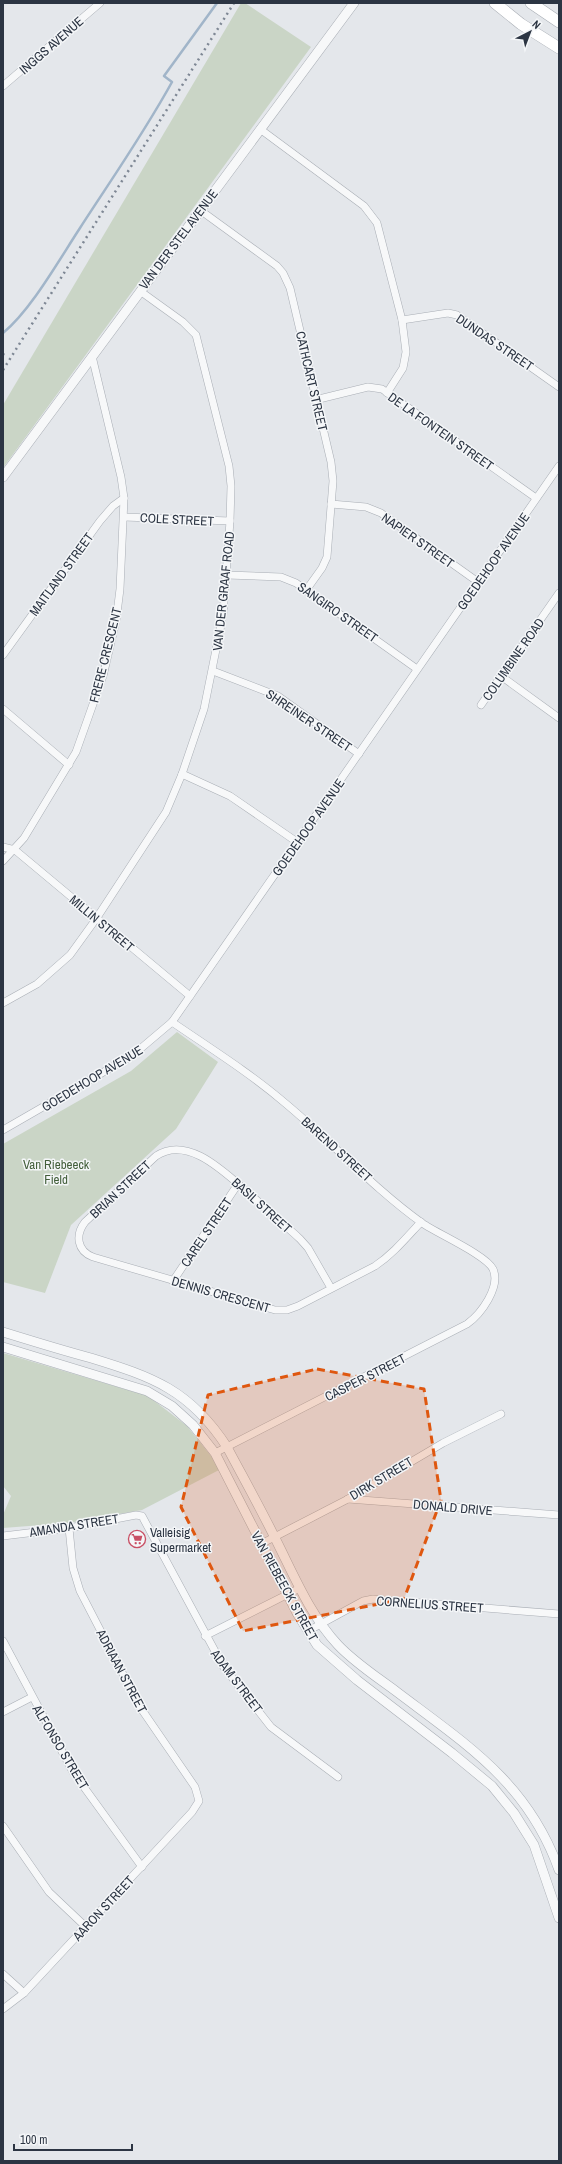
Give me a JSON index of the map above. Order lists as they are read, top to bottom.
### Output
{
  "streets": {
    "street": [
      "INGGS AVENUE",
      "VAN DER STEL AVENUE",
      "DUNDAS STREET",
      "CATHCART STREET",
      "DE LA FONTEIN STREET",
      "COLE STREET",
      "NAPIER STREET",
      "GOEDEHOOP AVENUE",
      "MAITLAND STREET",
      "VAN DER GRAAF ROAD",
      "SANGIRO STREET",
      "FRERE CRESCENT",
      "COLUMBINE ROAD",
      "SHREINER STREET",
      "MILLIN STREET",
      "BAREND STREET",
      "BRIAN STREET",
      "BASIL STREET",
      "CAREL STREET",
      "DENNIS CRESCENT",
      "CASPER STREET",
      "DIRK STREET",
      "DONALD DRIVE",
      "AMANDA STREET",
      "VAN RIEBEECK STREET",
      "CORNELIUS STREET",
      "ADRIAAN STREET",
      "ADAM STREET",
      "ALFONSO STREET",
      "AARON STREET"
    ]
  },
  "crossings": [
    ["VAN DER STEL AVENUE", "CATHCART STREET"],
    ["VAN DER STEL AVENUE", "VAN DER GRAAF ROAD"],
    ["VAN DER STEL AVENUE", "FRERE CRESCENT"],
    ["CATHCART STREET", "DE LA FONTEIN STREET"],
    ["CATHCART STREET", "NAPIER STREET"],
    ["CATHCART STREET", "SANGIRO STREET"],
    ["DE LA FONTEIN STREET", "GOEDEHOOP AVENUE"],
    ["COLE STREET", "VAN DER GRAAF ROAD"],
    ["COLE STREET", "FRERE CRESCENT"],
    ["NAPIER STREET", "GOEDEHOOP AVENUE"],
    ["GOEDEHOOP AVENUE", "SANGIRO STREET"],
    ["GOEDEHOOP AVENUE", "SHREINER STREET"],
    ["GOEDEHOOP AVENUE", "MILLIN STREET"],
    ["GOEDEHOOP AVENUE", "BAREND STREET"],
    ["MAITLAND STREET", "FRERE CRESCENT"],
    ["VAN DER GRAAF ROAD", "SANGIRO STREET"],
    ["VAN DER GRAAF ROAD", "SHREINER STREET"],
    ["VAN DER GRAAF ROAD", "MILLIN STREET"],
    ["FRERE CRESCENT", "MILLIN STREET"],
    ["BAREND STREET", "DENNIS CRESCENT"],
    ["BAREND STREET", "CASPER STREET"],
    ["BRIAN STREET", "BASIL STREET"],
    ["BRIAN STREET", "DENNIS CRESCENT"],
    ["BASIL STREET", "CAREL STREET"],
    ["BASIL STREET", "DENNIS CRESCENT"],
    ["CAREL STREET", "DENNIS CRESCENT"],
    ["CASPER STREET", "VAN RIEBEECK STREET"],
    ["DIRK STREET", "DONALD DRIVE"],
    ["DIRK STREET", "VAN RIEBEECK STREET"],
    ["AMANDA STREET", "ADRIAAN STREET"],
    ["AMANDA STREET", "ADAM STREET"],
    ["VAN RIEBEECK STREET", "CORNELIUS STREET"],
    ["ADRIAAN STREET", "AARON STREET"],
    ["ALFONSO STREET", "AARON STREET"]
  ],
  "parks": ["Van Riebeeck Field"],
  "places": {
    "supermarket": ["Valleisig Supermarket"]
  },
  "scale_bar": "100 m",
  "north": "top right"
}
